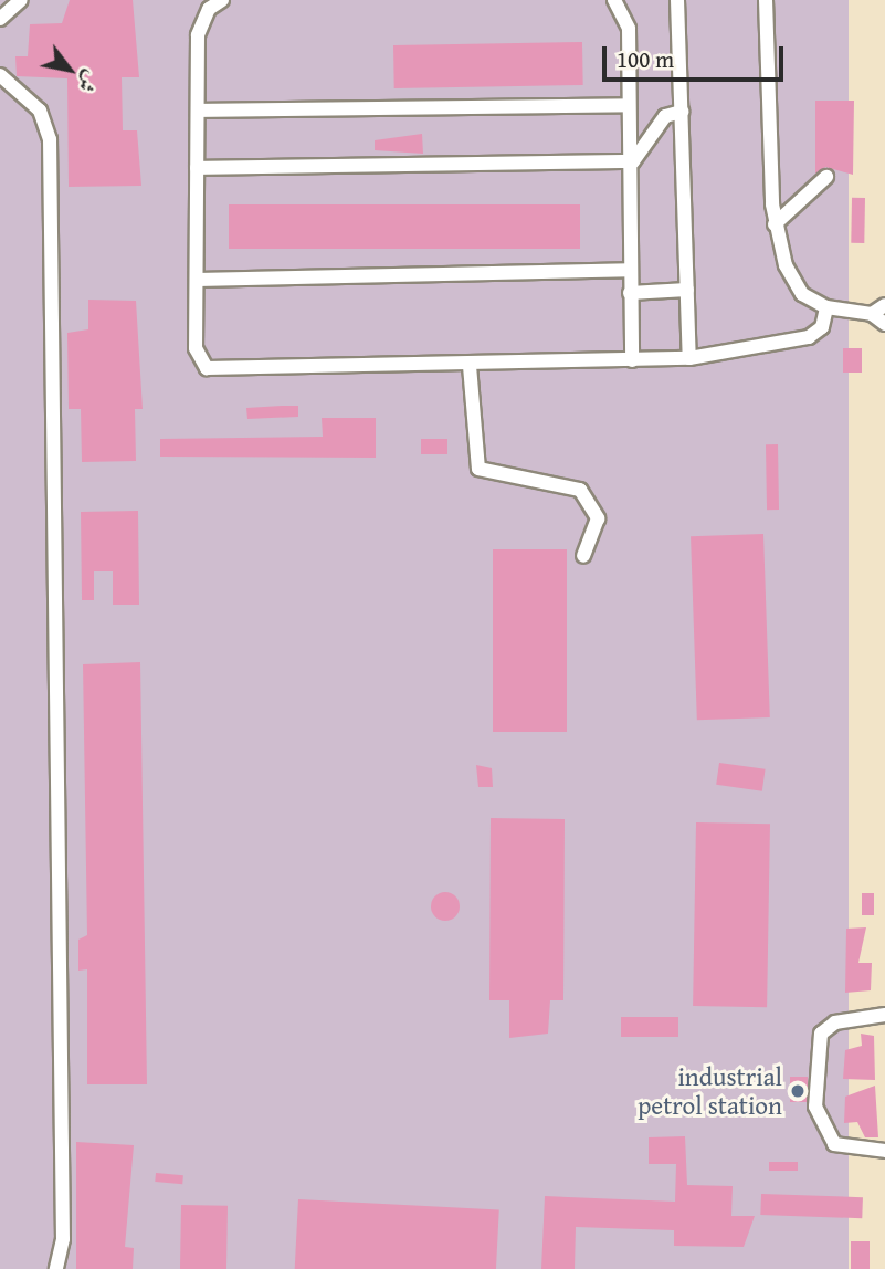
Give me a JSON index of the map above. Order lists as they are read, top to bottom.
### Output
{
  "places": ["industrial petrol station"],
  "scale_bar": "100 m",
  "north": "bottom right"
}
